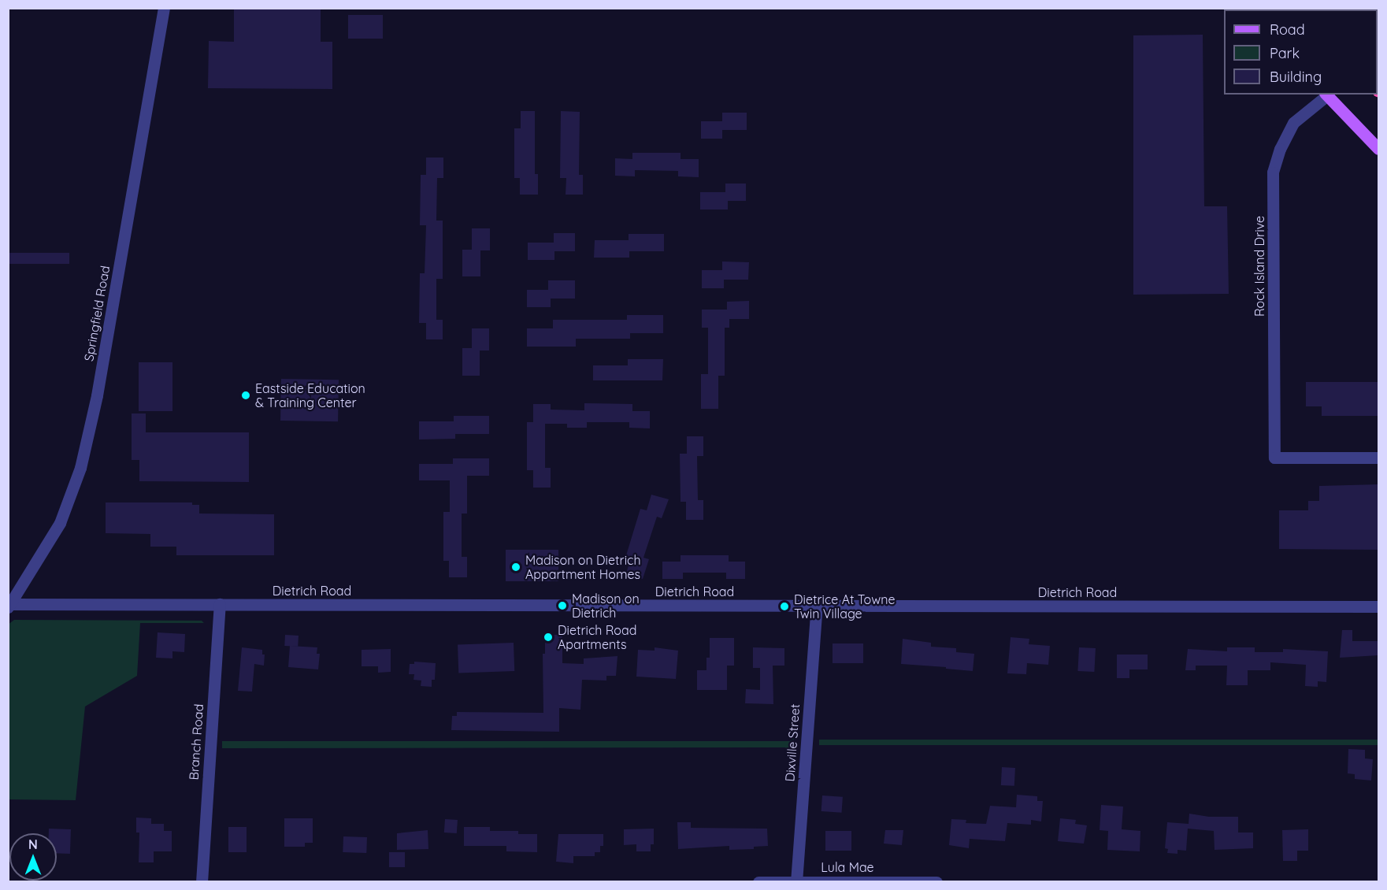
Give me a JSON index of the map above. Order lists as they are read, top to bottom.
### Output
{
  "streets": {
    "street": [
      "Rock Island Drive",
      "Springfield Road",
      "Dietrich Road",
      "Branch Road",
      "Dixville Street",
      "Lula Mae"
    ]
  },
  "crossings": [
    ["Springfield Road", "Dietrich Road"],
    ["Dietrich Road", "Branch Road"],
    ["Dietrich Road", "Dixville Street"],
    ["Dixville Street", "Lula Mae"]
  ],
  "places": [
    "Eastside Education & Training Center",
    "Madison on Dietrich Appartment Homes",
    "Madison on Dietrich",
    "Dietrice At Towne Twin Village",
    "Dietrich Road Apartments"
  ],
  "legend": ["Road", "Park", "Building"],
  "north": "top"
}
